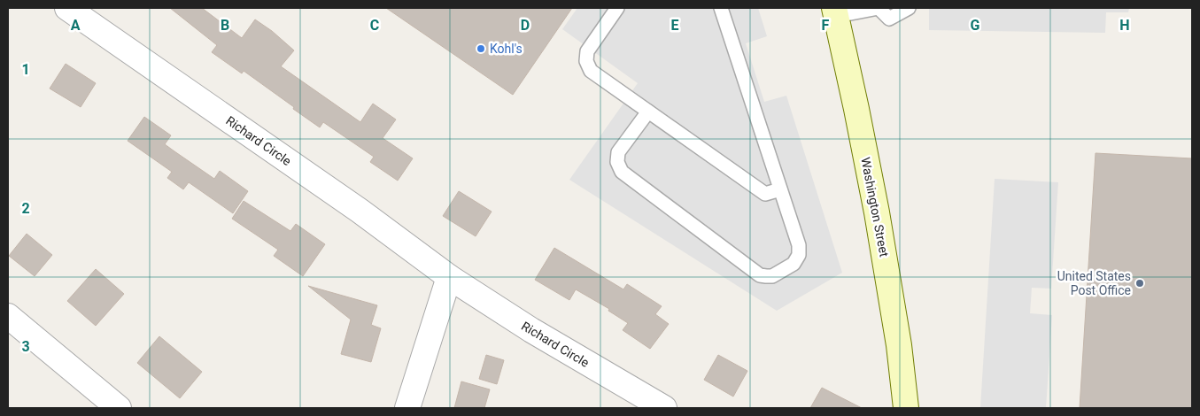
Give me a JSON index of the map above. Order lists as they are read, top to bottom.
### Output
{
  "streets": {
    "main road": ["Washington Street"],
    "street": ["Richard Circle"]
  },
  "places": ["Kohl's", "United States Post Office"],
  "grid": {
    "columns": [
      "A",
      "B",
      "C",
      "D",
      "E",
      "F",
      "G",
      "H"
    ],
    "rows": ["1", "2", "3"]
  }
}
